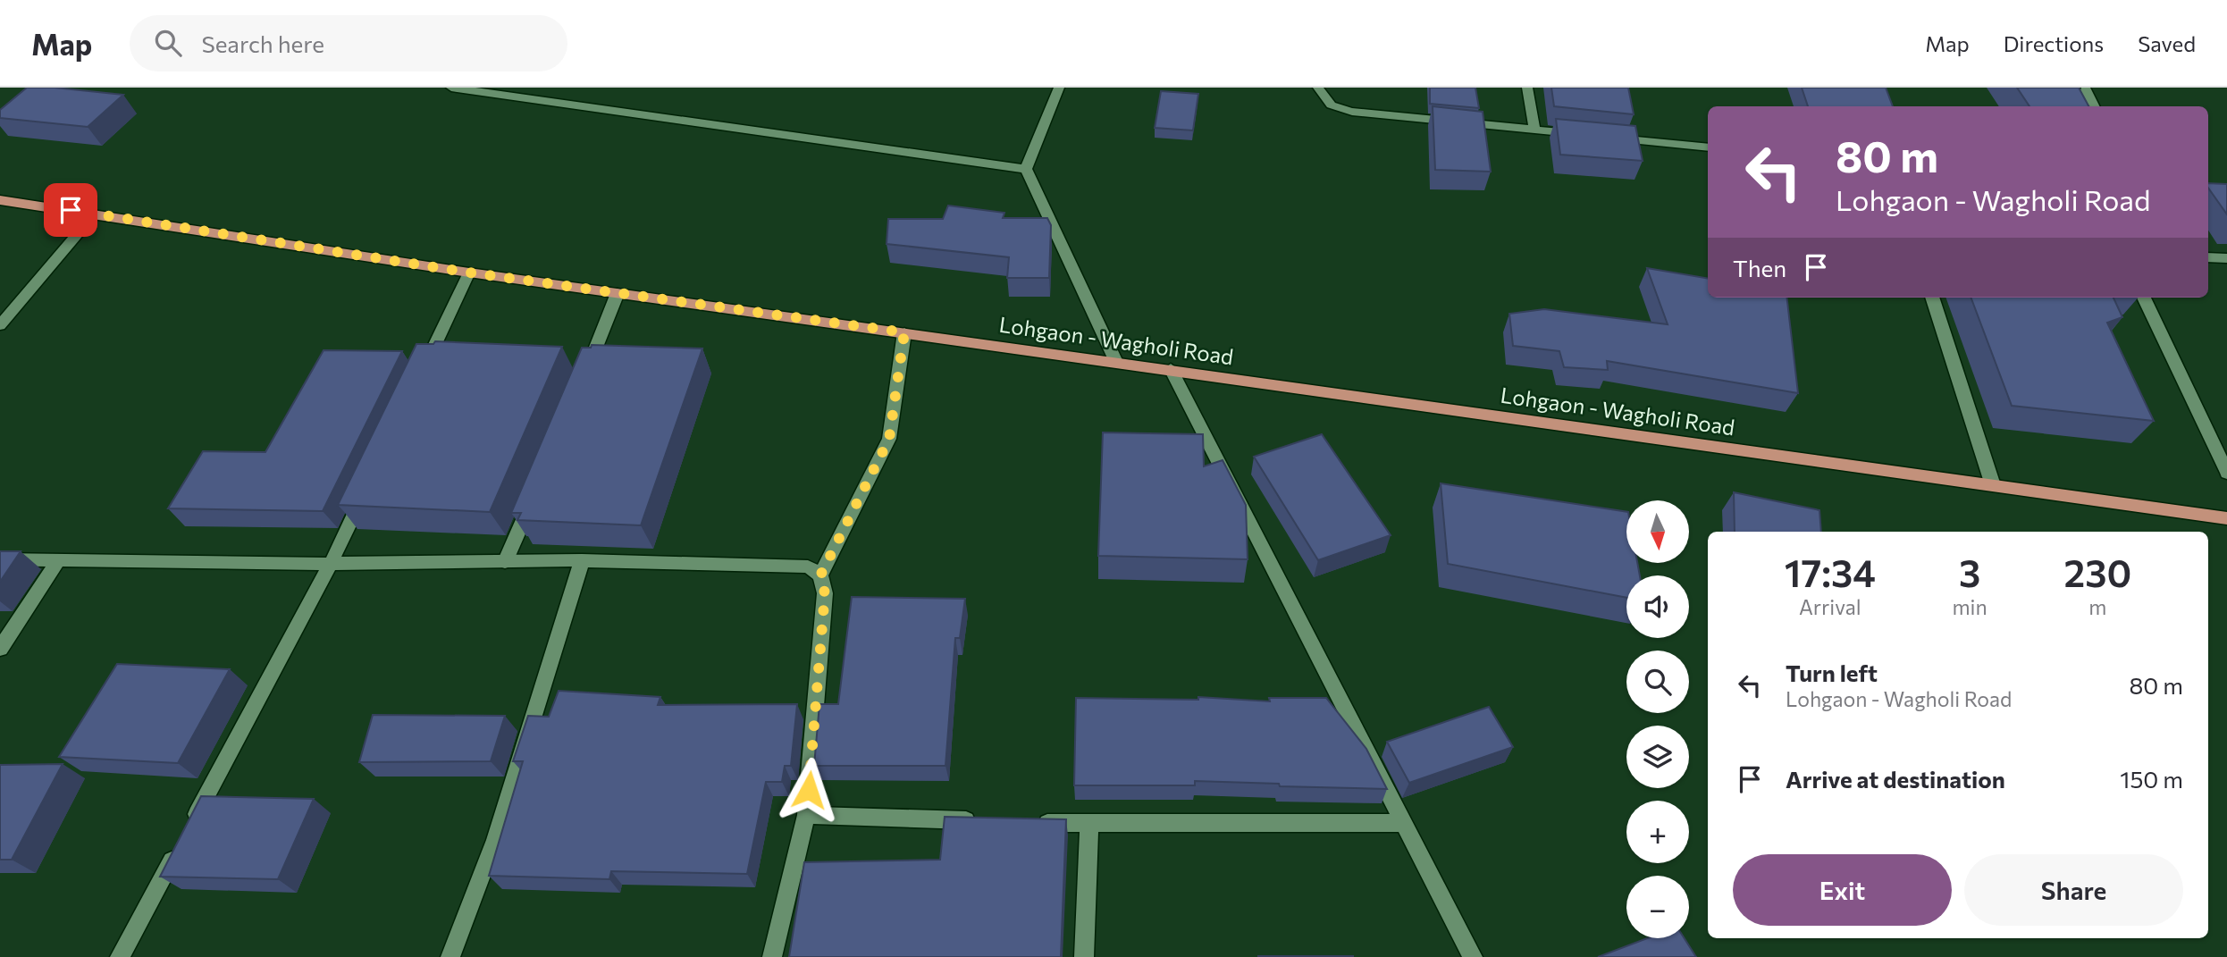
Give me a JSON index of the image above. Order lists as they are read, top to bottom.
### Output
{
  "streets": {
    "main road": ["Lohgaon - Wagholi Road"]
  },
  "north": "bottom",
  "page": {
    "header": "Map",
    "search": "Search here",
    "nav": ["Map", "Directions", "Saved"],
    "turn": ["80 m", "Lohgaon - Wagholi Road"],
    "then": "Then",
    "map_buttons": ["+", "−"],
    "eta": [
      "17:34",
      "Arrival",
      "3",
      "min",
      "230",
      "m"
    ],
    "list": [
      {
        "name": "Turn left",
        "note": "Lohgaon - Wagholi Road",
        "value": "80 m"
      },
      {
        "name": "Arrive at destination",
        "value": "150 m"
      }
    ],
    "buttons": ["Exit", "Share"]
  }
}
